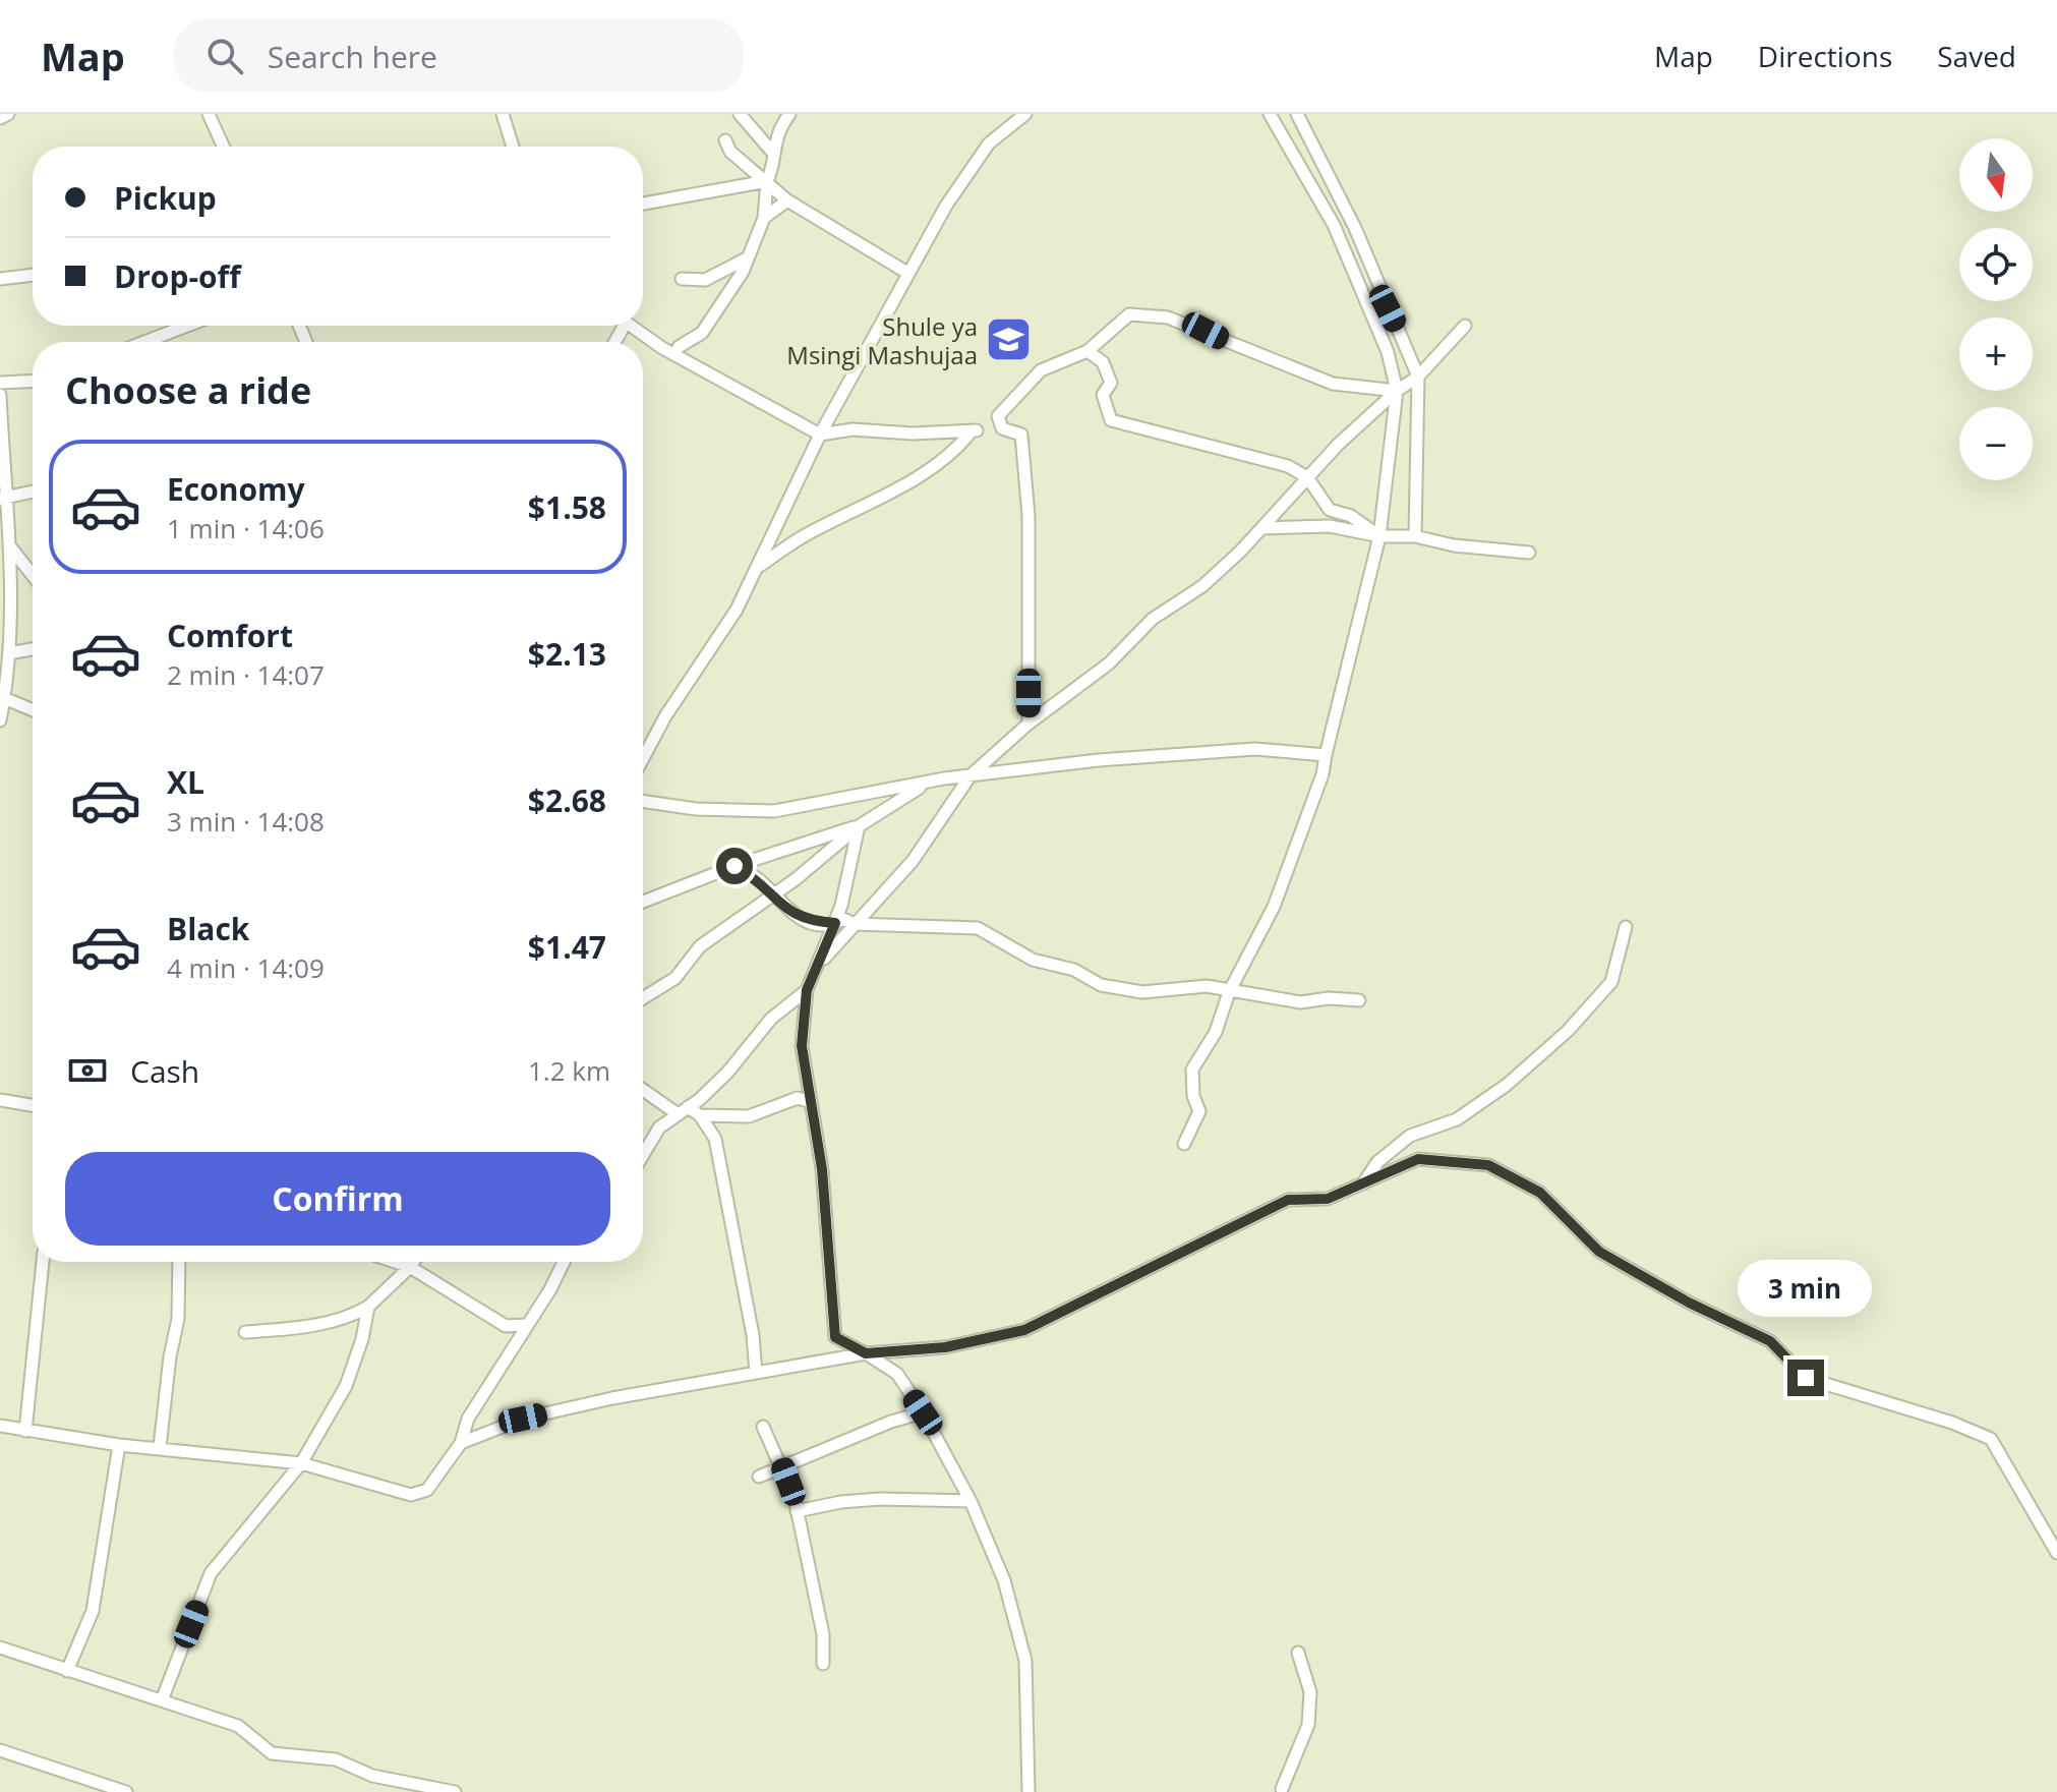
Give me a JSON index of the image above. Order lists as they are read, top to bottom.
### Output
{
  "places": {
    "school or university": ["Shule ya Msingi Mashujaa"]
  },
  "north": "bottom",
  "page": {
    "header": "Map",
    "search": "Search here",
    "nav": ["Map", "Directions", "Saved"],
    "map_buttons": ["+", "−"],
    "banner": ["Pickup", "Drop-off"],
    "heading": "Choose a ride",
    "list": [
      {
        "name": "Economy",
        "note": "1 min · 14:06",
        "value": "$1.58"
      },
      {
        "name": "Comfort",
        "note": "2 min · 14:07",
        "value": "$2.13"
      },
      {
        "name": "XL",
        "note": "3 min · 14:08",
        "value": "$2.68"
      },
      {
        "name": "Black",
        "note": "4 min · 14:09",
        "value": "$1.47"
      }
    ],
    "pay": ["Cash", "1.2 km"],
    "buttons": "Confirm",
    "bubble": "3 min"
  }
}
